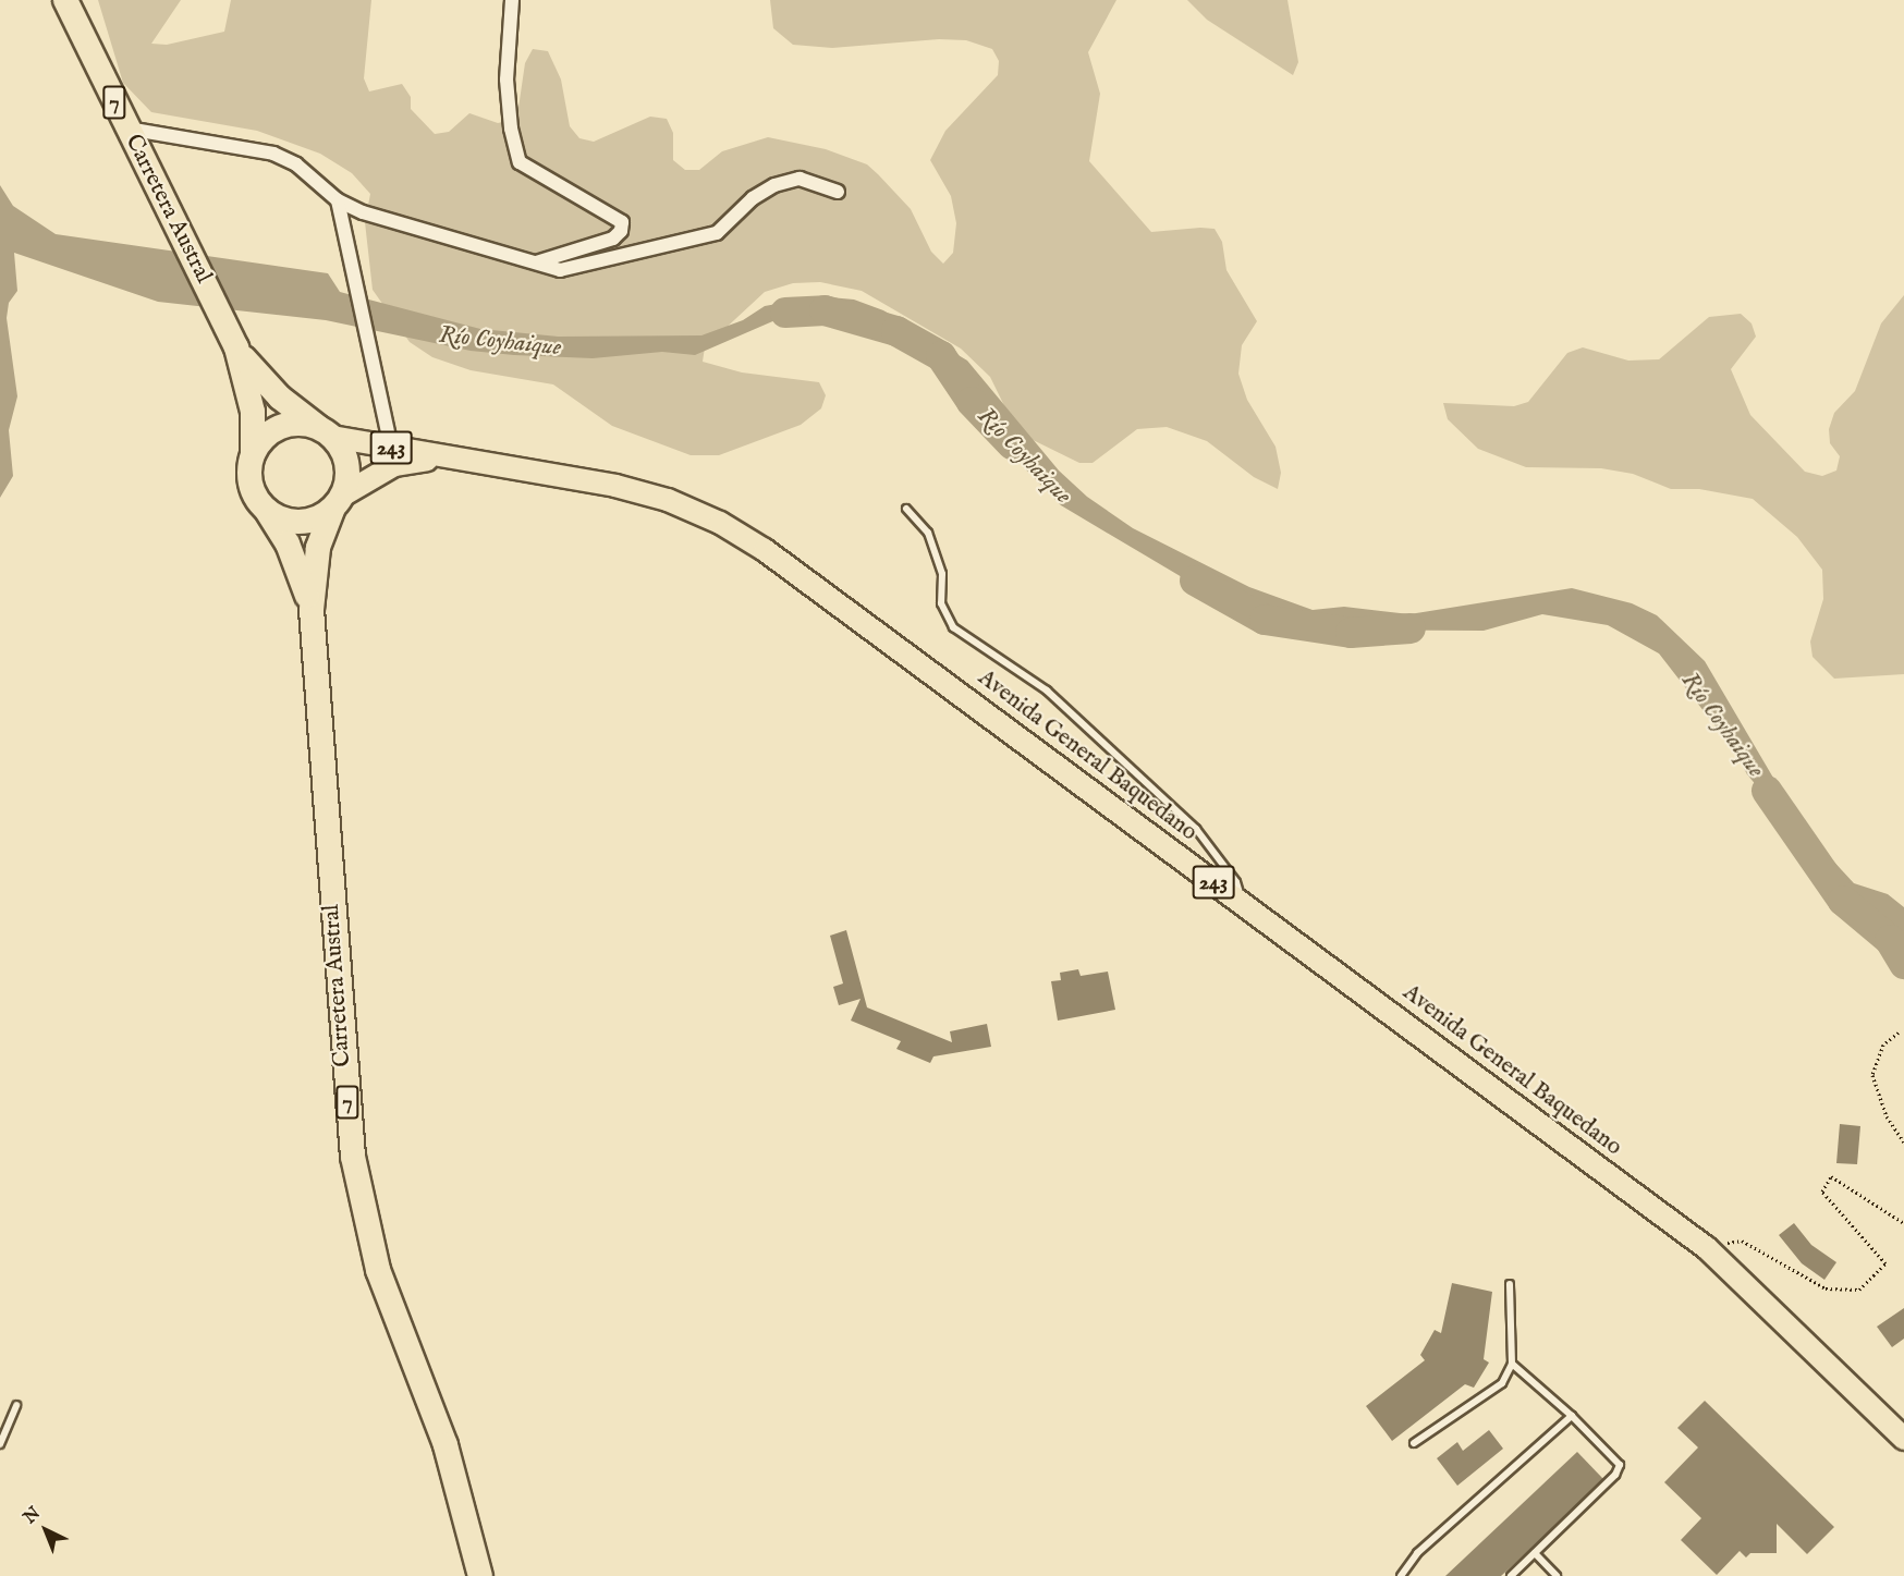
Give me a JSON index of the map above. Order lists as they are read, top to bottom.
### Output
{
  "streets": {
    "highway": ["7", "Carretera Austral"],
    "main road": ["243", "Avenida General Baquedano"]
  },
  "crossings": [
    ["7", "Carretera Austral"],
    ["7", "Avenida General Baquedano"],
    ["Carretera Austral", "Avenida General Baquedano"]
  ],
  "water": ["Río Coyhaique"],
  "north": "top left"
}
